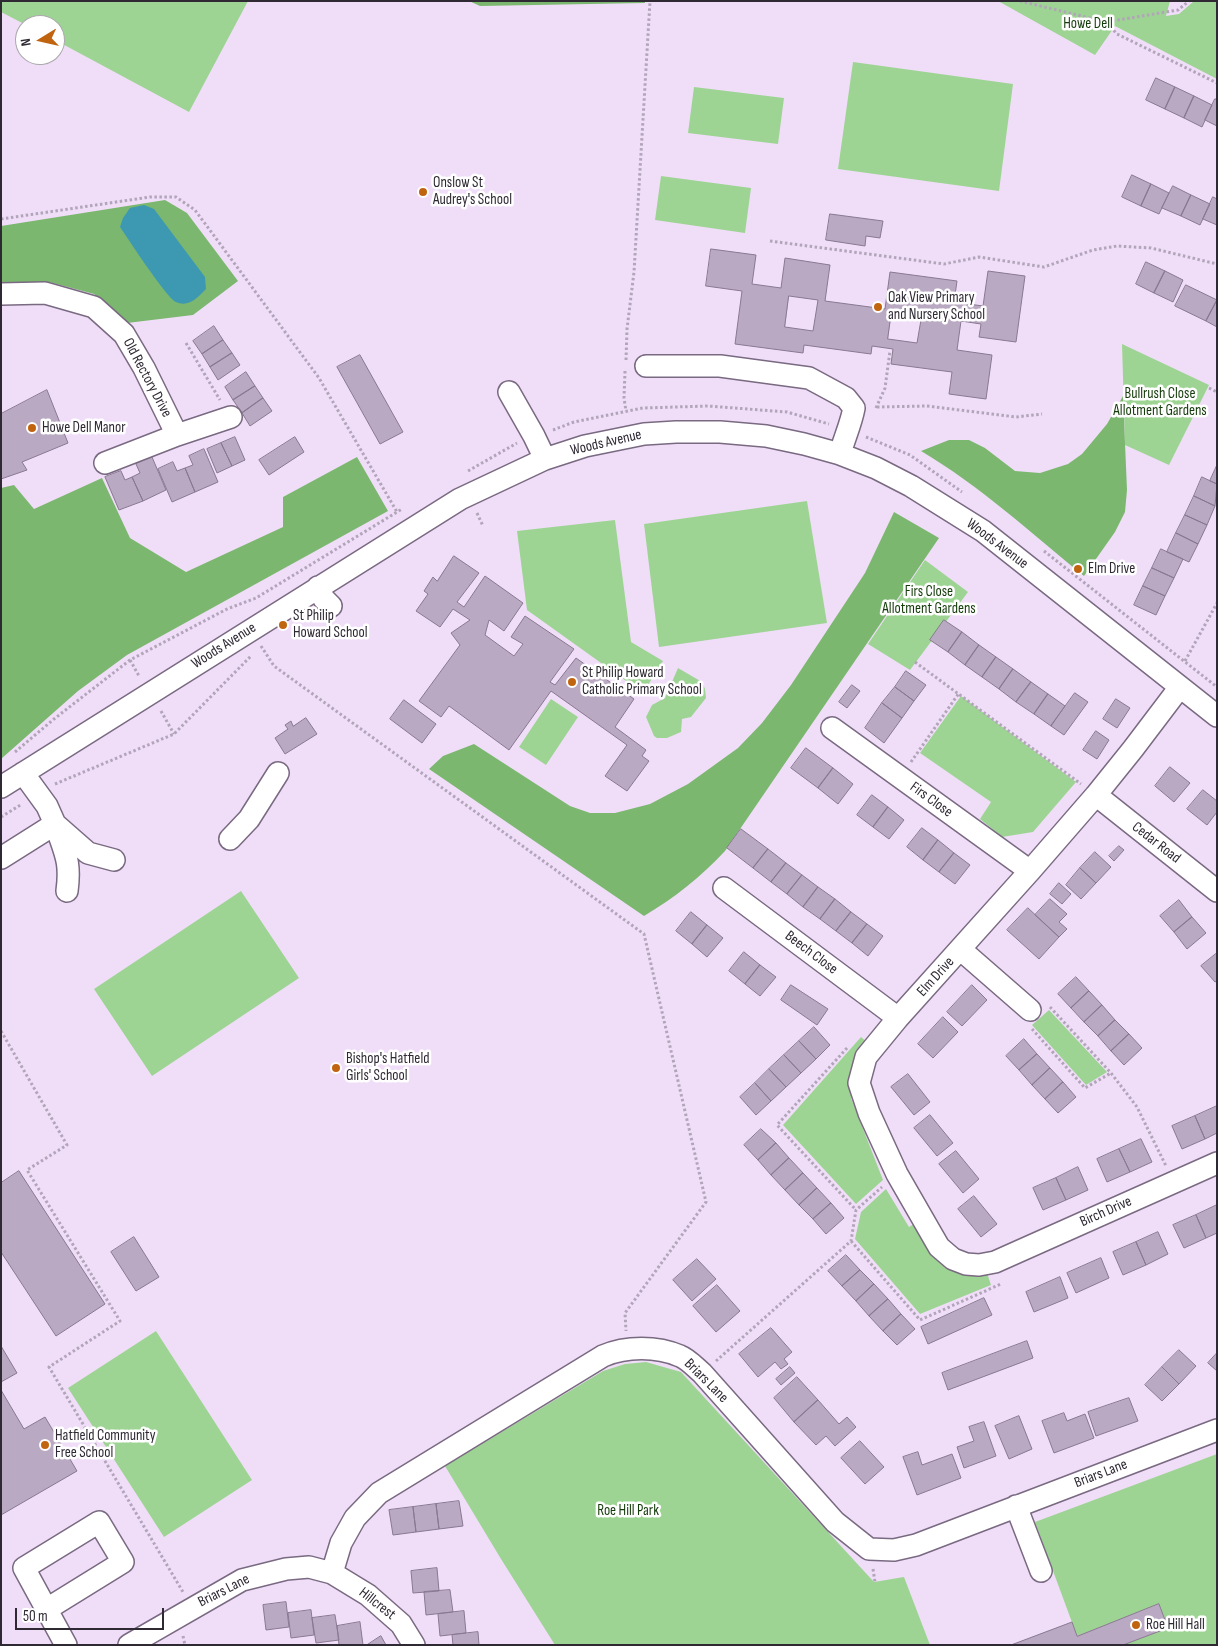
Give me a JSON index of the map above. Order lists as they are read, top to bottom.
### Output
{
  "streets": {
    "street": [
      "Old Rectory Drive",
      "Woods Avenue",
      "Firs Close",
      "Cedar Road",
      "Beech Close",
      "Elm Drive",
      "Birch Drive",
      "Briars Lane",
      "Hillcrest"
    ]
  },
  "crossings": [
    ["Woods Avenue", "Elm Drive"],
    ["Firs Close", "Elm Drive"],
    ["Cedar Road", "Elm Drive"],
    ["Beech Close", "Elm Drive"],
    ["Elm Drive", "Birch Drive"],
    ["Briars Lane", "Hillcrest"]
  ],
  "parks": [
    "Howe Dell",
    "Bullrush Close Allotment Gardens",
    "Firs Close Allotment Gardens",
    "Roe Hill Park"
  ],
  "places": [
    "Onslow St Audrey's School",
    "Oak View Primary and Nursery School",
    "Howe Dell Manor",
    "Elm Drive",
    "St Philip Howard School",
    "St Philip Howard Catholic Primary School",
    "Bishop's Hatfield Girls' School",
    "Hatfield Community Free School",
    "Roe Hill Hall"
  ],
  "scale_bar": "50 m",
  "north": "left"
}
